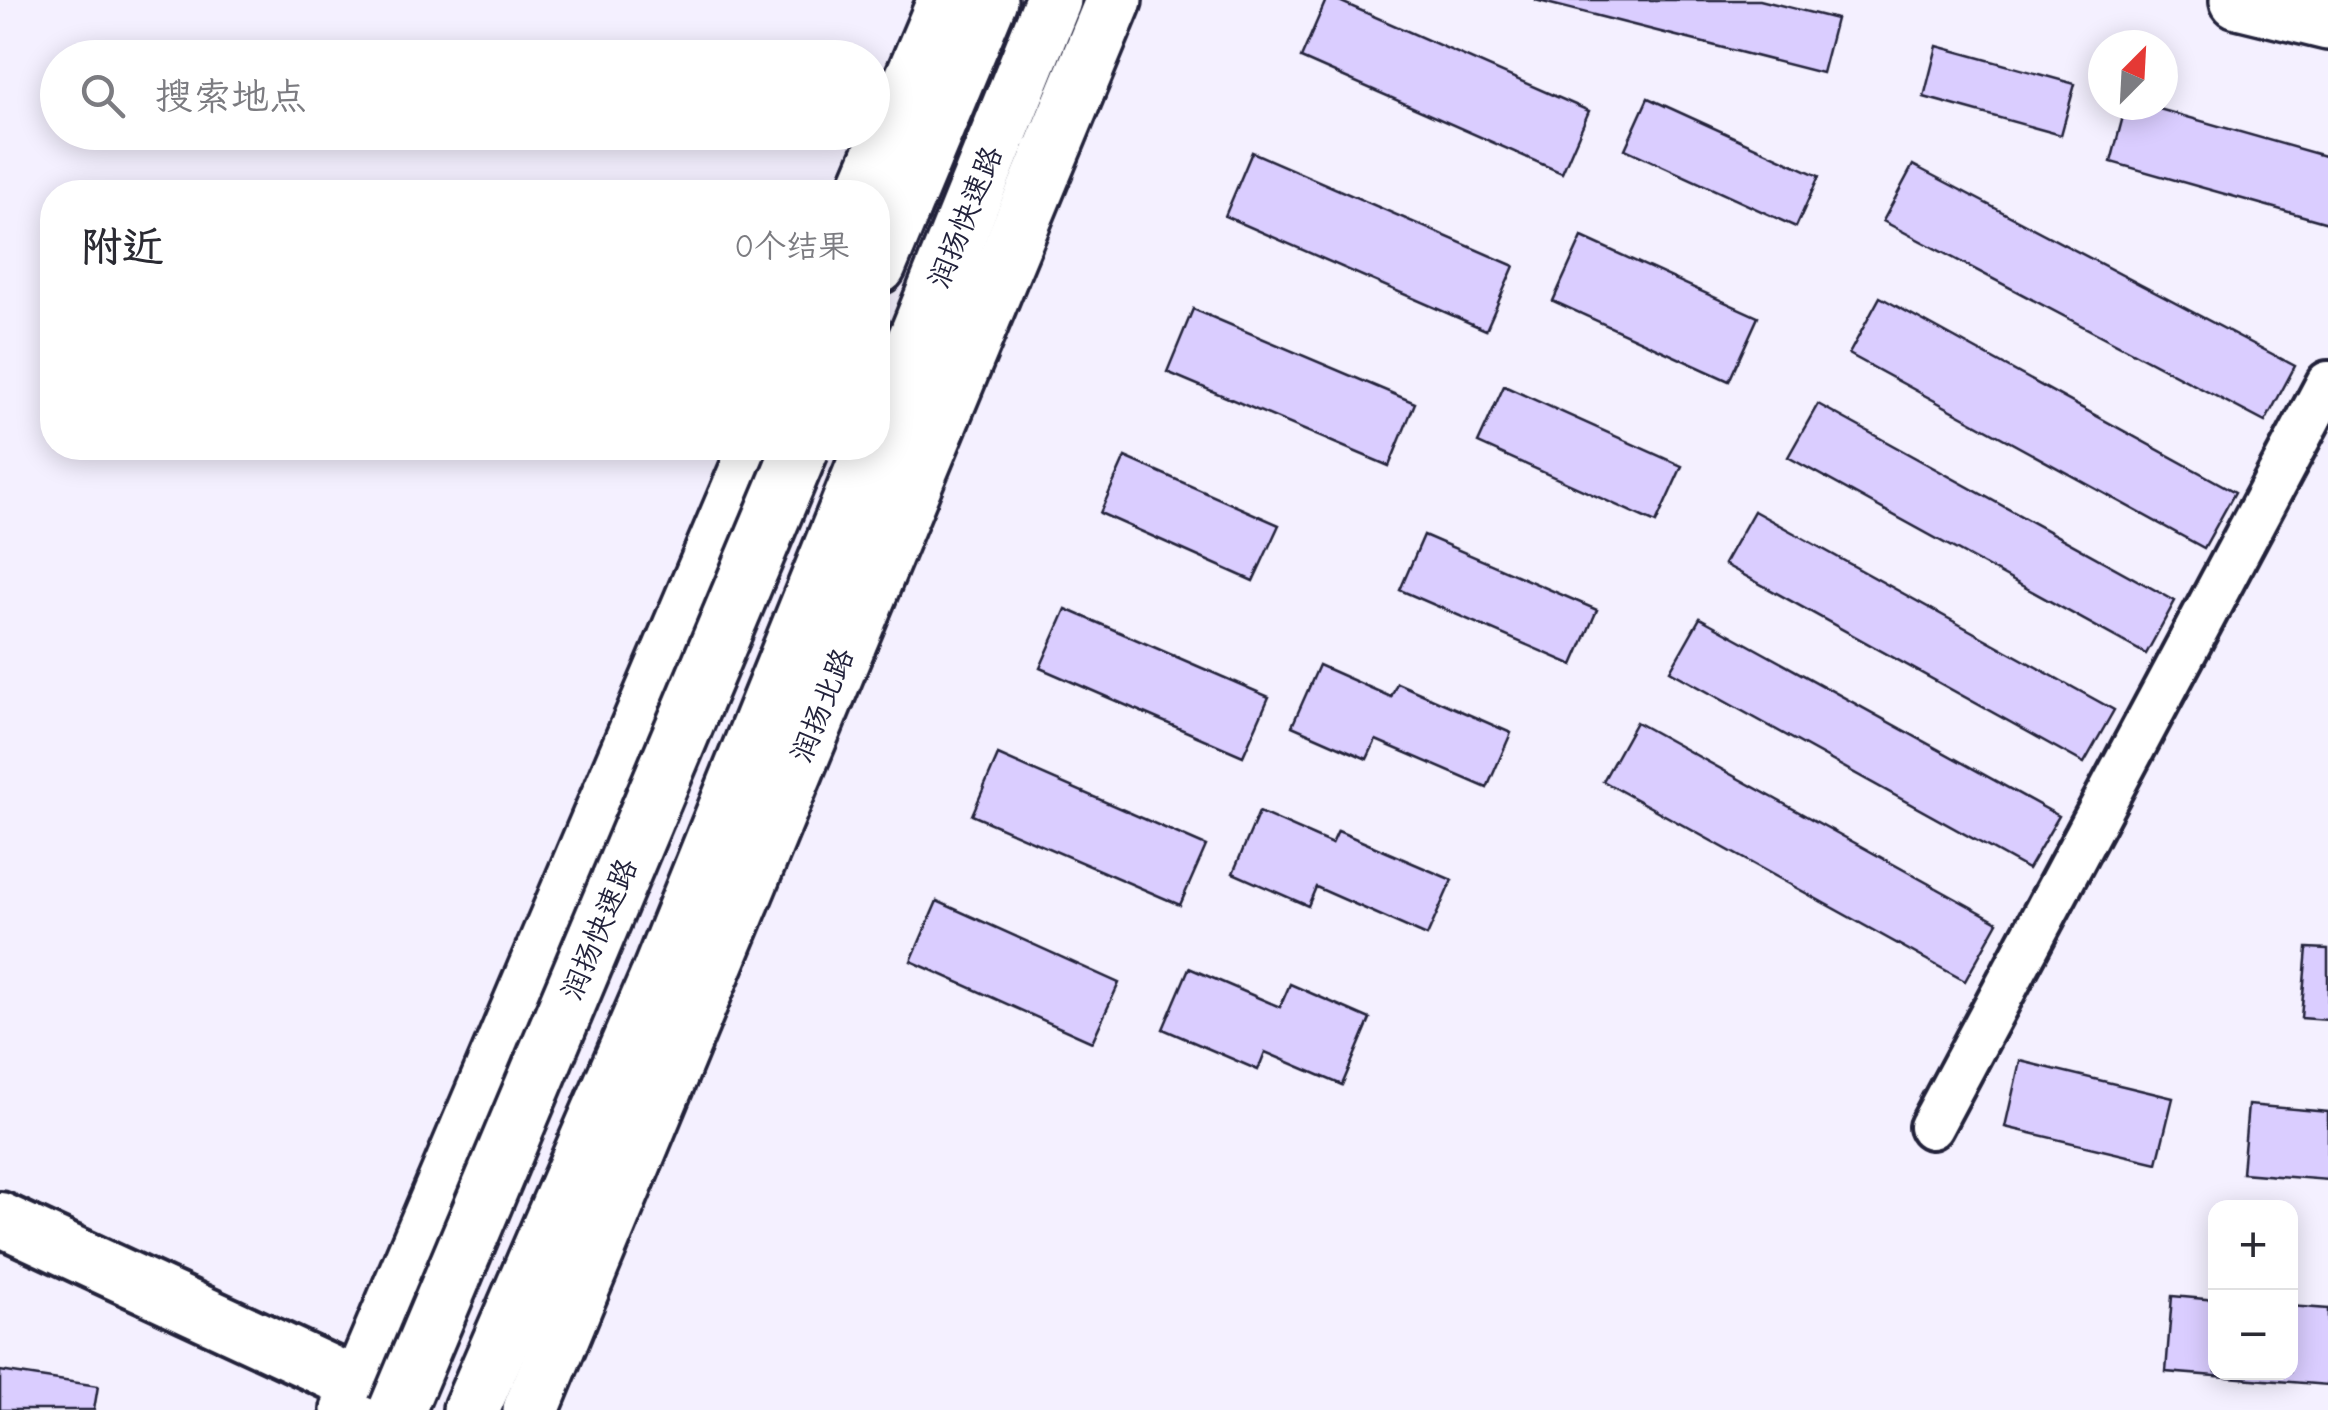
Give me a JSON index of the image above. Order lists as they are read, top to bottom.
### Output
{
  "streets": {
    "main road": ["润扬快速路", "润扬北路"]
  },
  "north": "top right",
  "page": {
    "search": "搜索地点",
    "heading": ["附近", "0个结果"],
    "map_buttons": ["+", "−"]
  }
}
